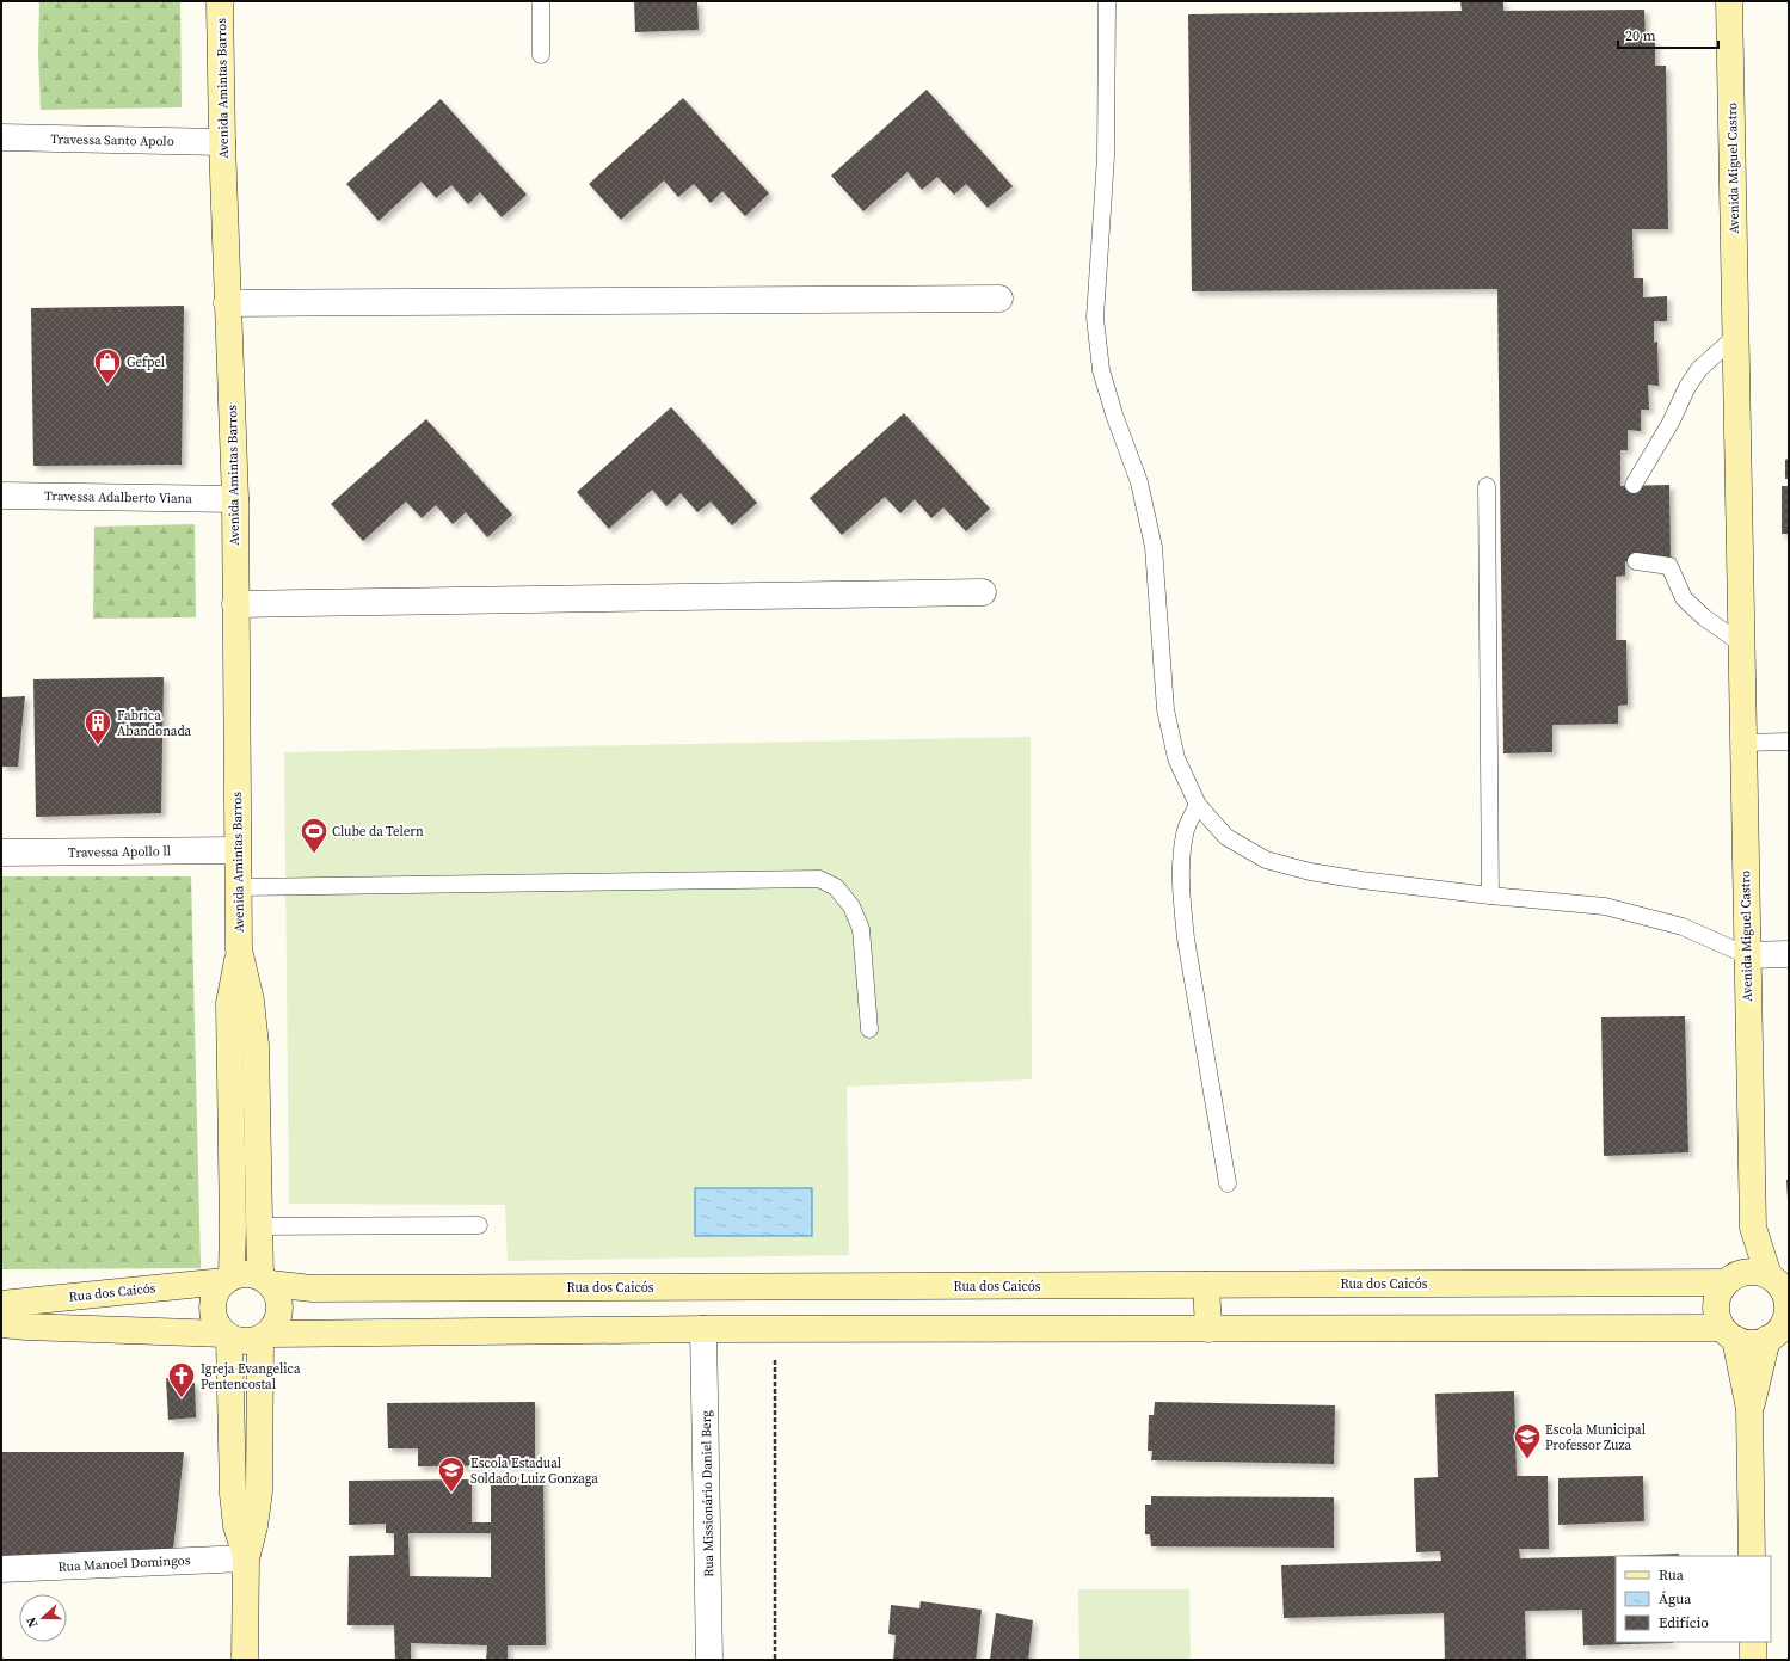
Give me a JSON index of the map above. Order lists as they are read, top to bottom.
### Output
{
  "streets": {
    "main road": ["Avenida Amintas Barros", "Avenida Miguel Castro", "Rua dos Caicós"],
    "street": [
      "Travessa Santo Apolo",
      "Travessa Adalberto Viana",
      "Travessa Apollo ll",
      "Rua Missionário Daniel Berg",
      "Rua Manoel Domingos"
    ]
  },
  "crossings": [
    ["Avenida Amintas Barros", "Travessa Santo Apolo"],
    ["Avenida Amintas Barros", "Travessa Adalberto Viana"],
    ["Avenida Amintas Barros", "Travessa Apollo ll"],
    ["Avenida Amintas Barros", "Rua dos Caicós"],
    ["Avenida Miguel Castro", "Rua dos Caicós"]
  ],
  "places": {
    "shop": ["Gefpel"],
    "building": ["Fabrica Abandonada"],
    "sports": ["Clube da Telern"],
    "church": ["Igreja Evangelica Pentencostal"],
    "school or university": ["Escola Municipal Professor Zuza", "Escola Estadual Soldado Luiz Gonzaga"]
  },
  "legend": ["Rua", "Água", "Edifício"],
  "scale_bar": "20 m",
  "north": "left"
}
